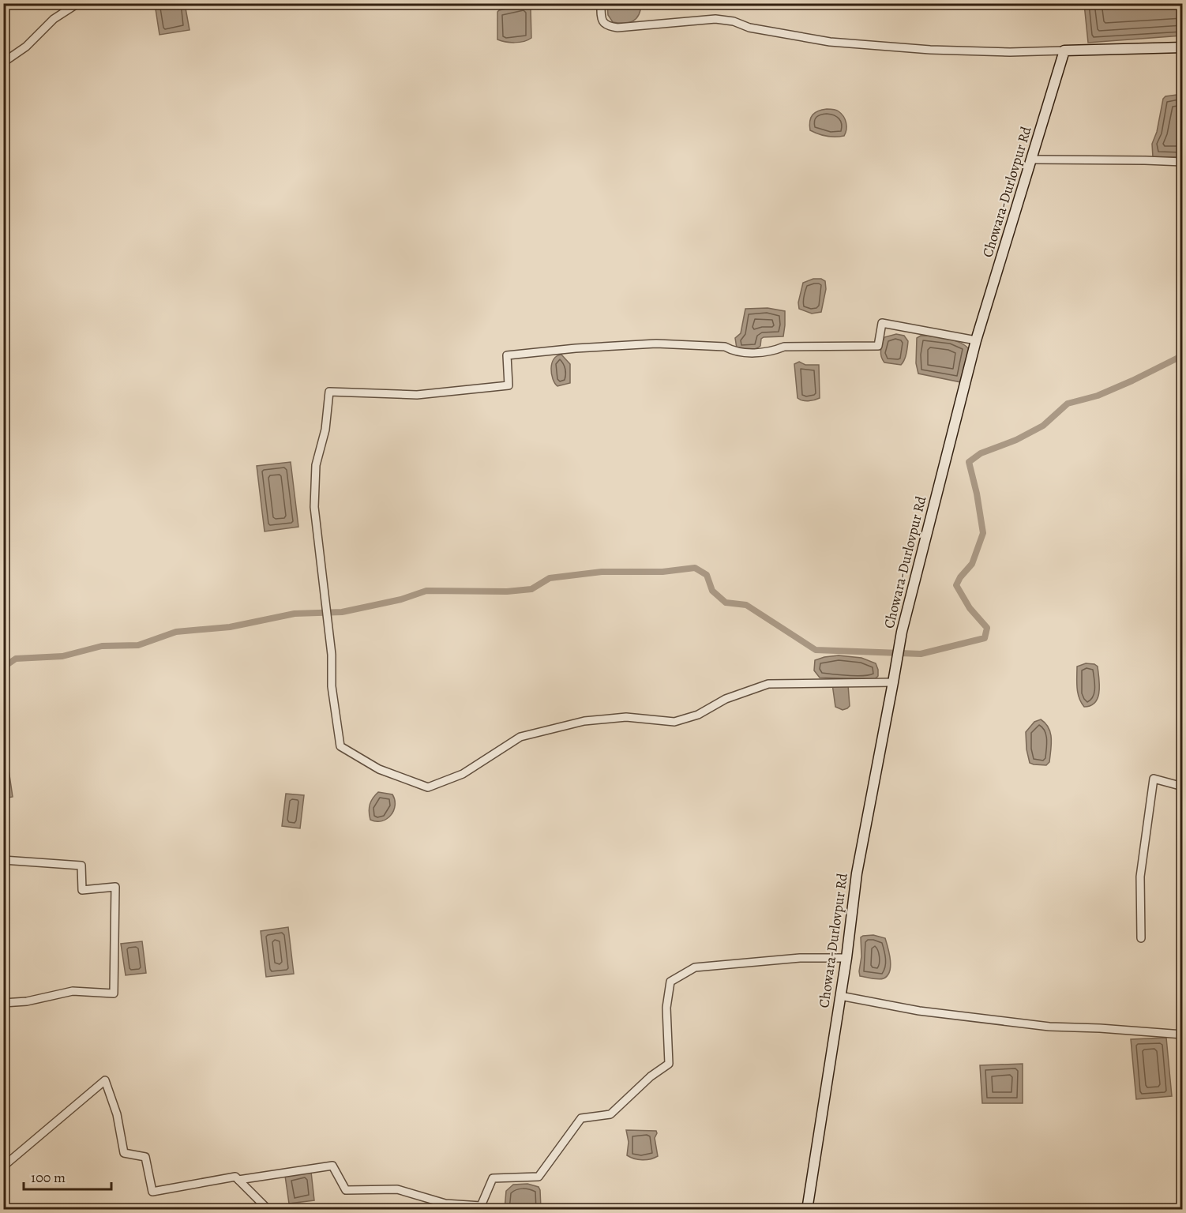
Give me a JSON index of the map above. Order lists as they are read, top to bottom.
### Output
{
  "streets": {
    "street": ["Chowara-Durlovpur Rd"]
  },
  "scale_bar": "100 m"
}
